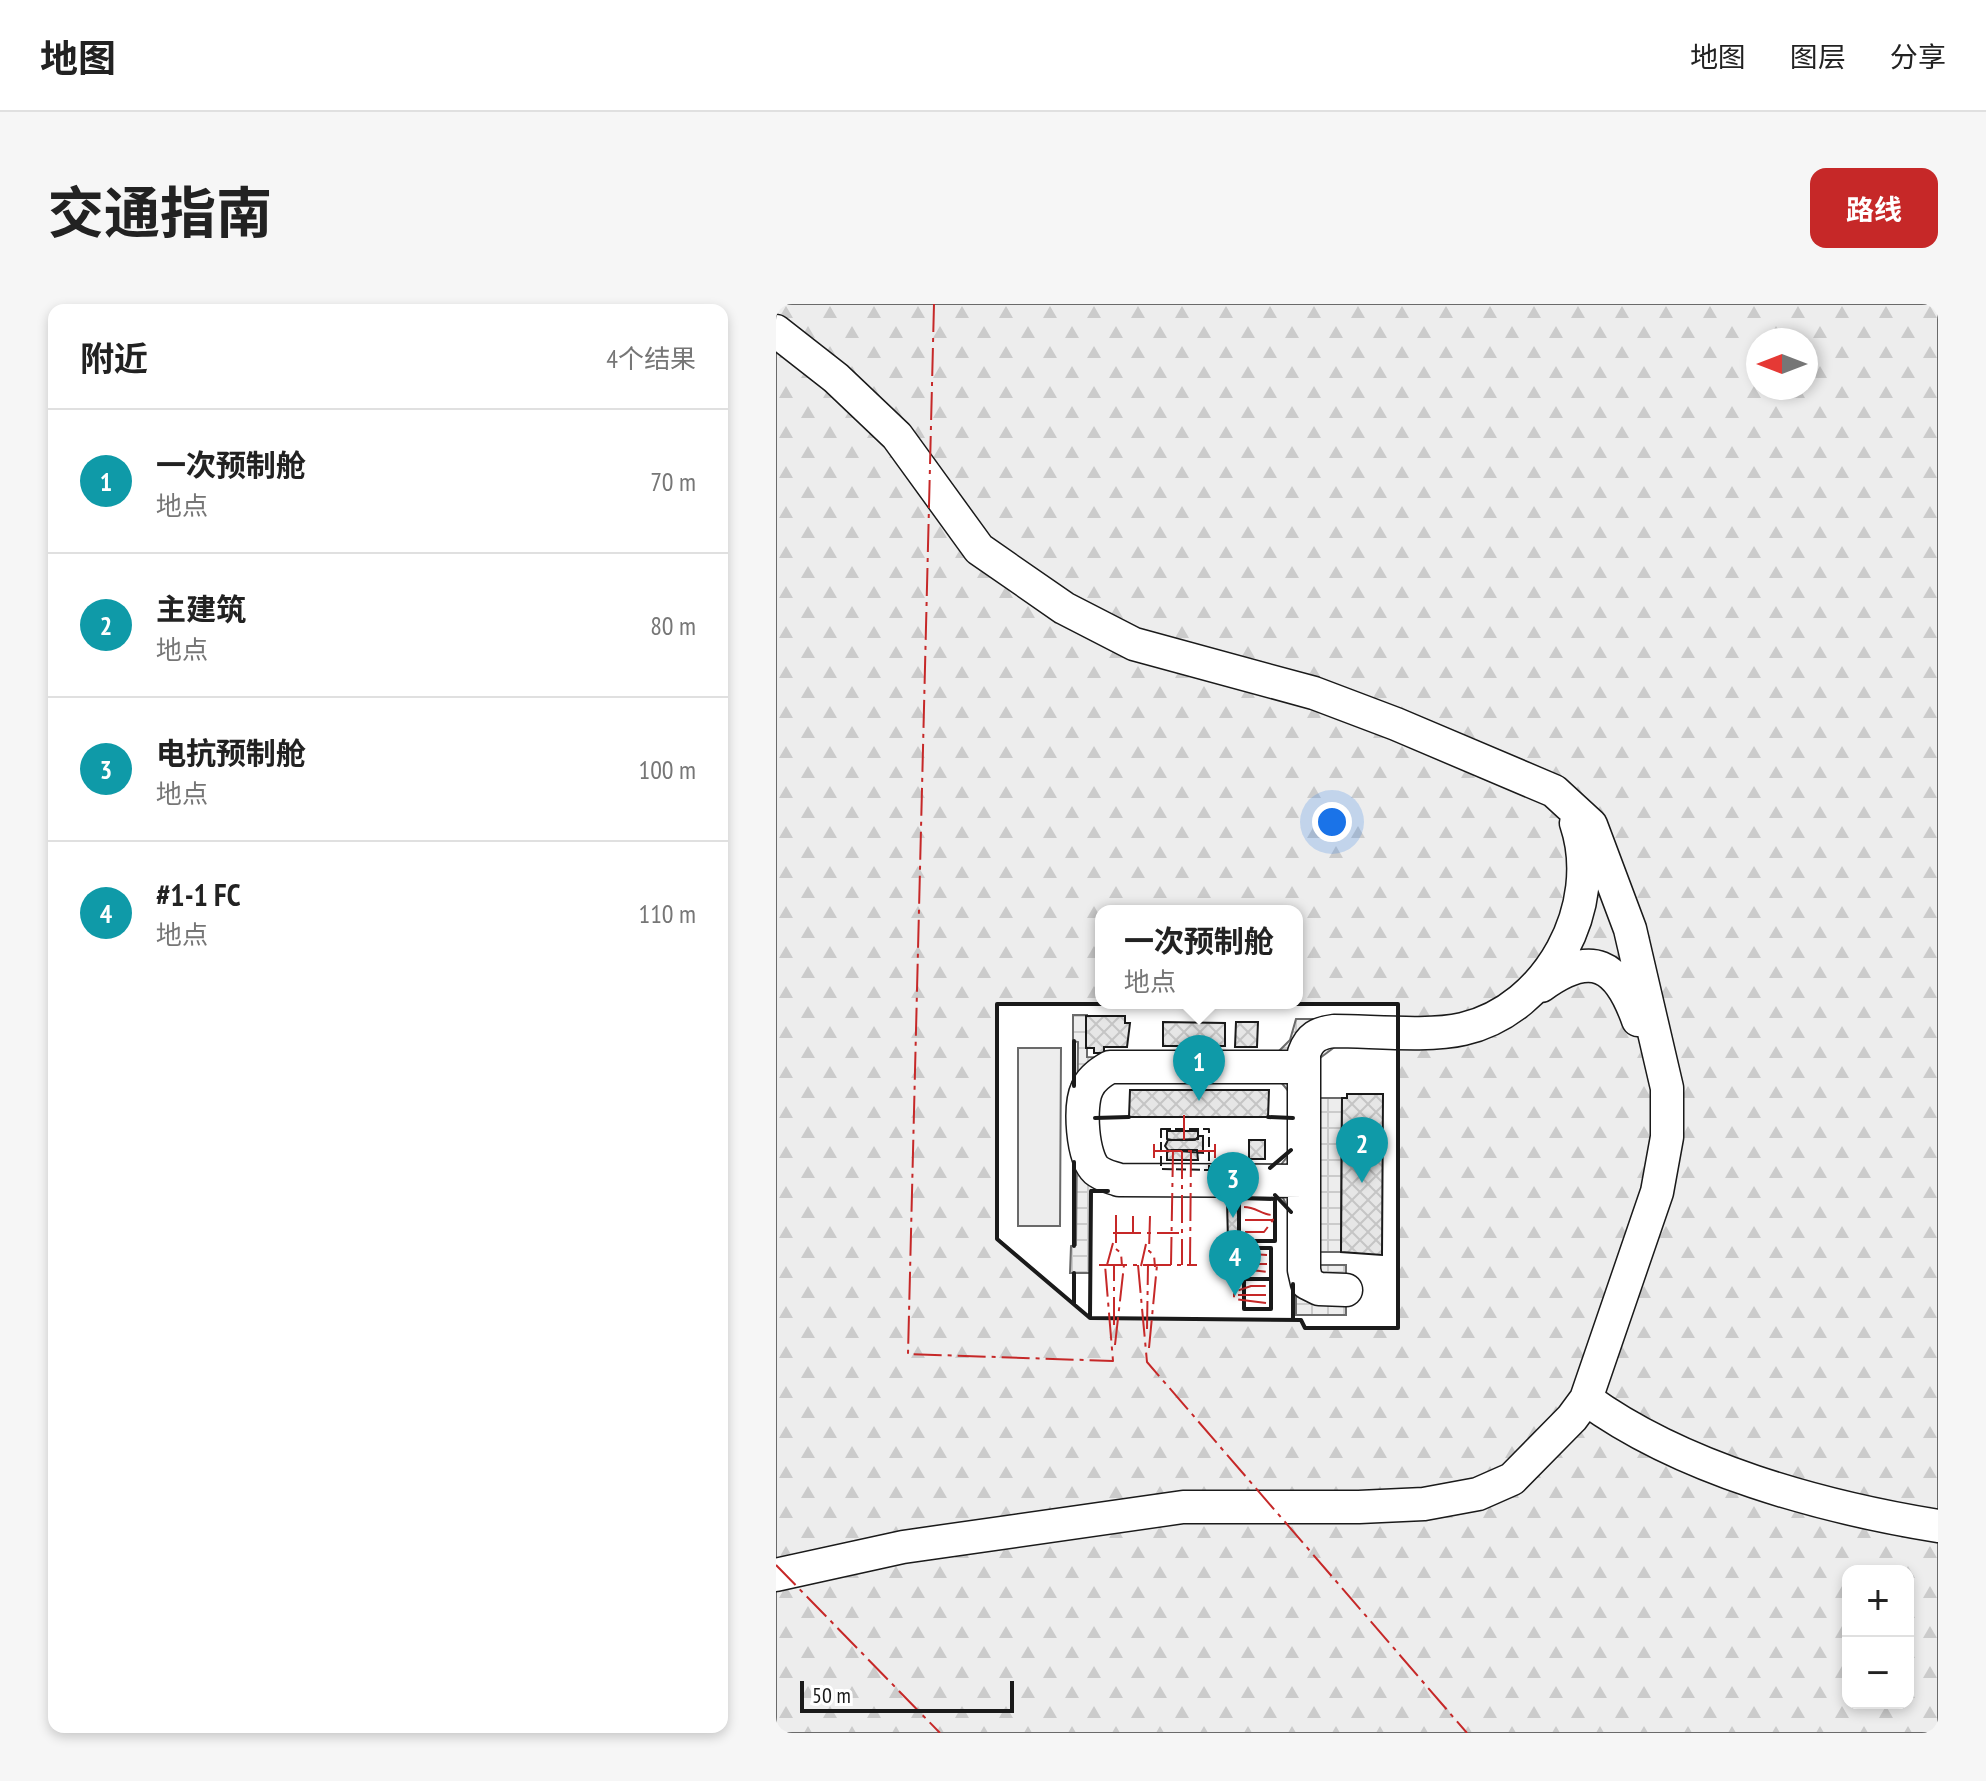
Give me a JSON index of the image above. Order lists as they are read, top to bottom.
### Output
{
  "scale_bar": "50 m",
  "north": "left",
  "page": {
    "header": "地图",
    "nav": ["地图", "图层", "分享"],
    "title": "交通指南",
    "buttons": "路线",
    "heading": ["附近", "4个结果"],
    "list": [
      {
        "mark": "1",
        "name": "一次预制舱",
        "note": "地点",
        "value": "70 m"
      },
      {
        "mark": "2",
        "name": "主建筑",
        "note": "地点",
        "value": "80 m"
      },
      {
        "mark": "3",
        "name": "电抗预制舱",
        "note": "地点",
        "value": "100 m"
      },
      {
        "mark": "4",
        "name": "#1-1 FC",
        "note": "地点",
        "value": "110 m"
      }
    ],
    "popup": ["一次预制舱", "地点"],
    "pins": [
      "1",
      "2",
      "3",
      "4"
    ],
    "map_buttons": ["+", "−"],
    "scale": "50 m"
  }
}
